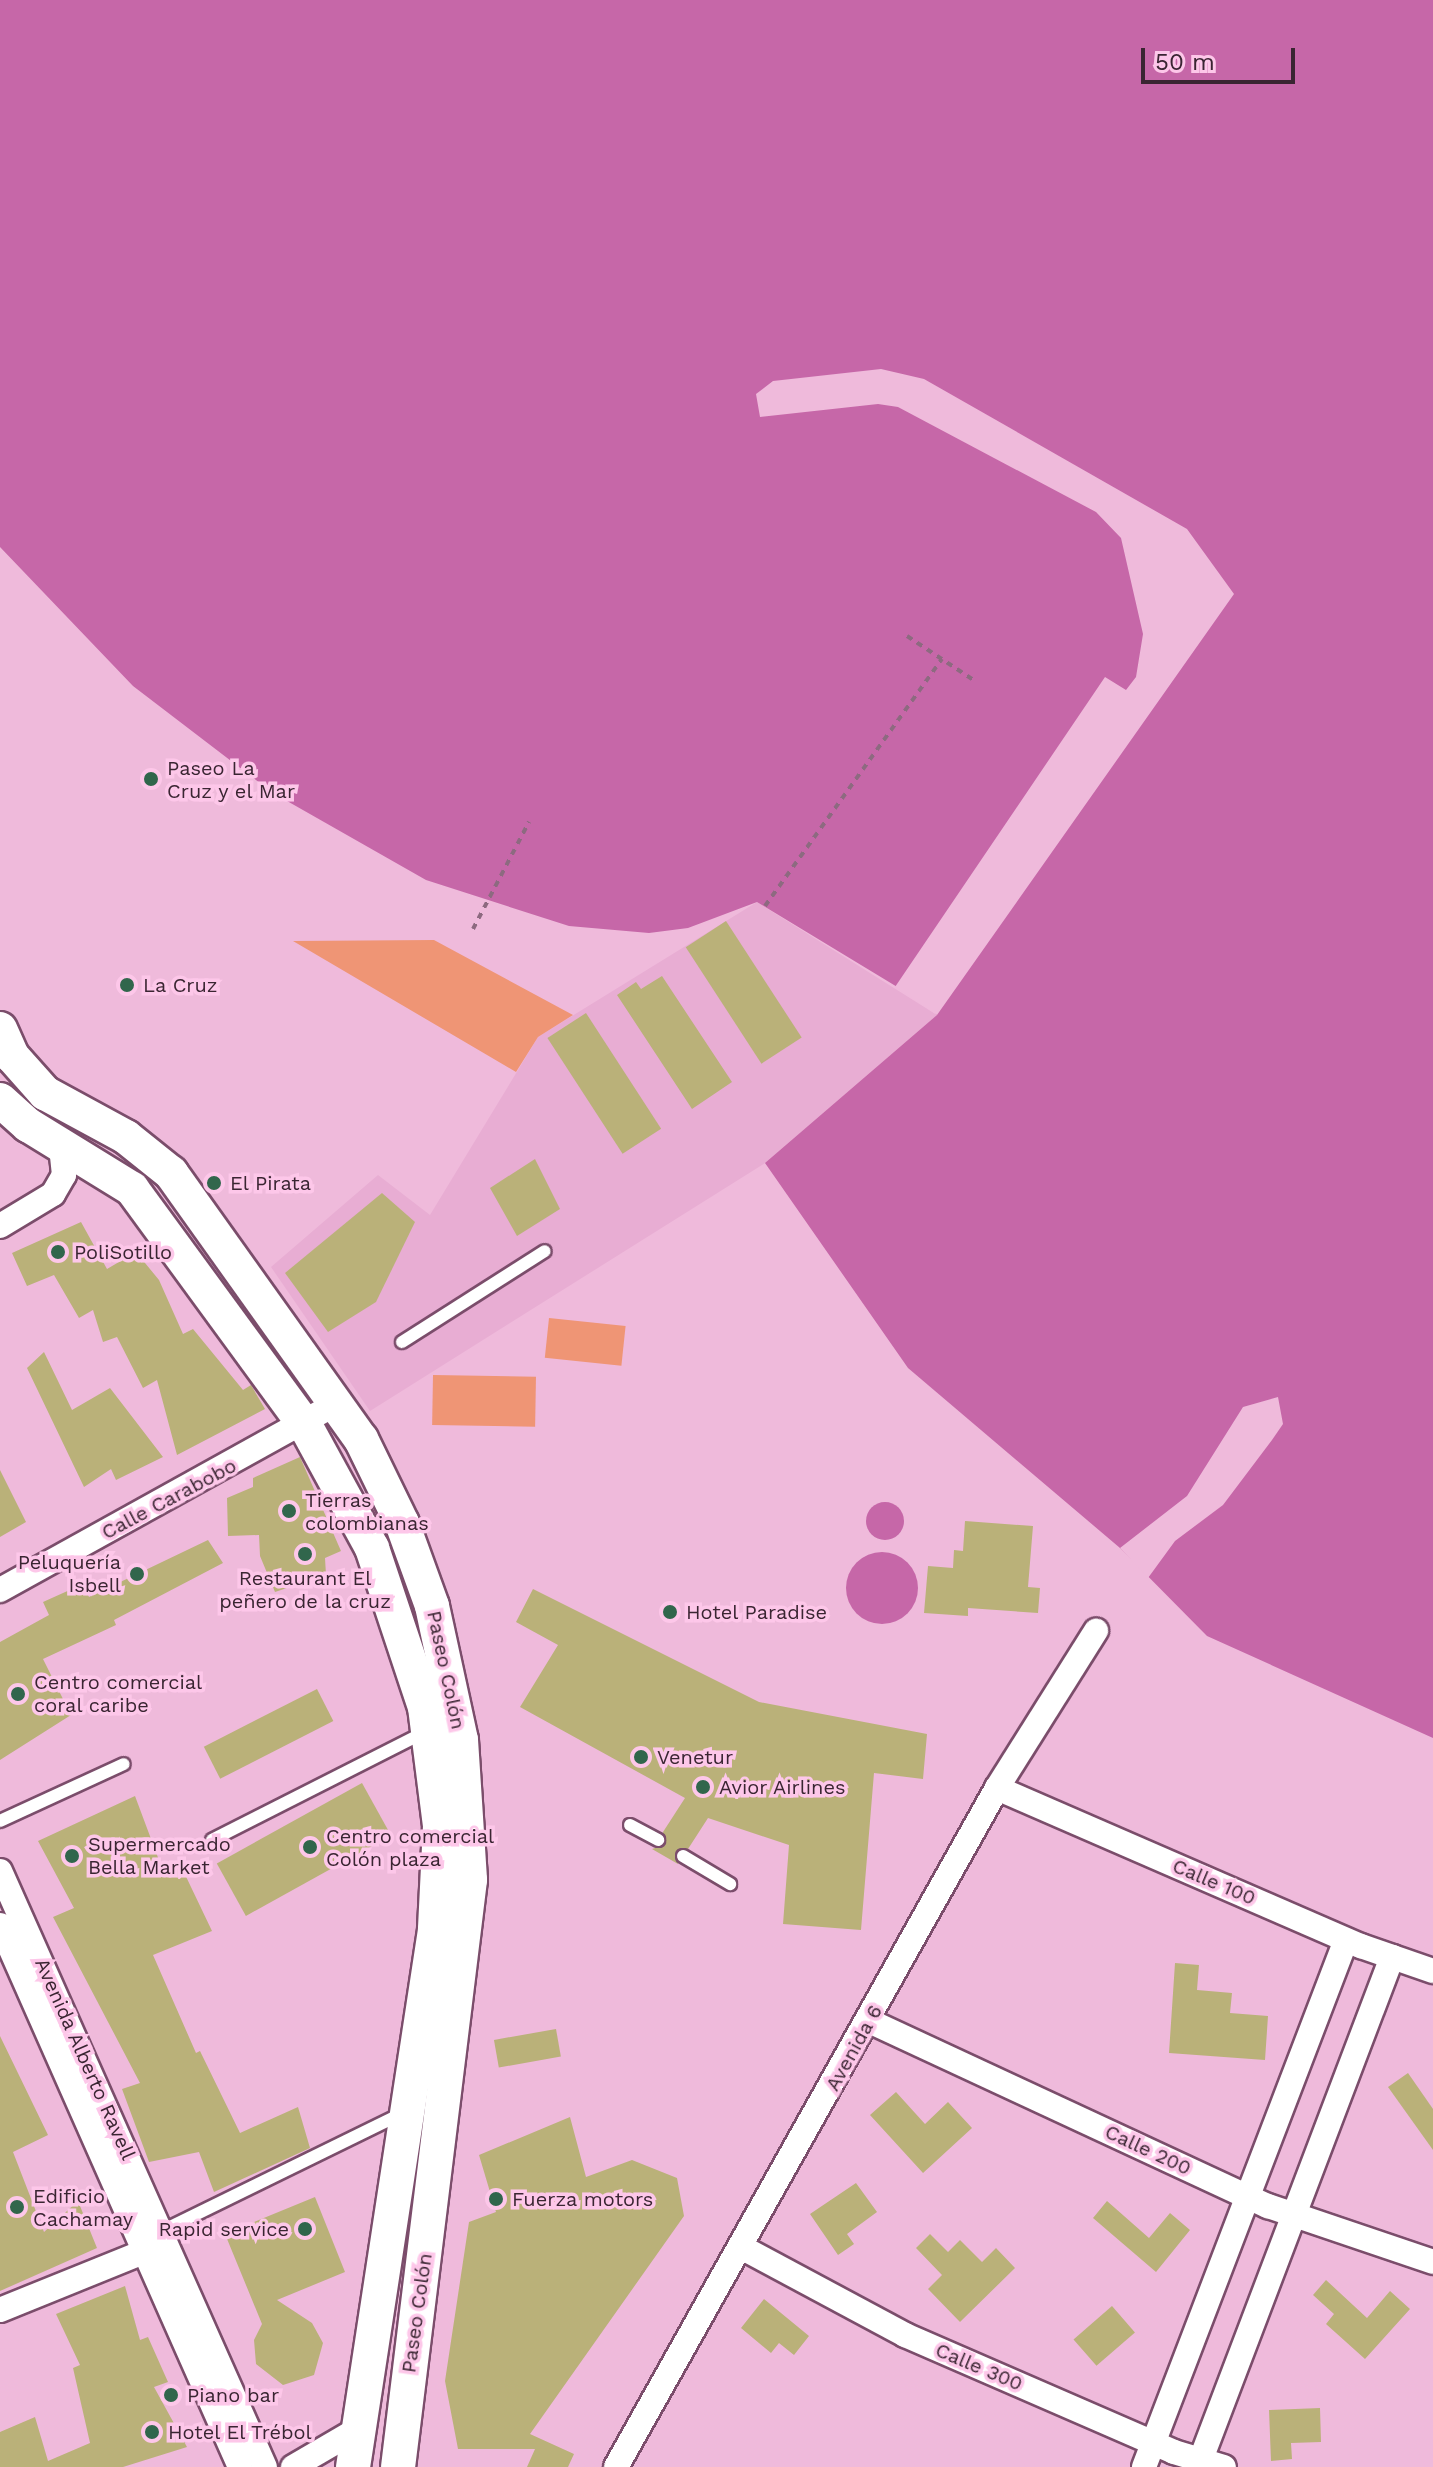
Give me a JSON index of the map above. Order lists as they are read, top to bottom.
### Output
{
  "streets": {
    "street": [
      "Calle Carabobo",
      "Paseo Colón",
      "Calle 100",
      "Avenida 6",
      "Avenida Alberto Ravell",
      "Calle 200",
      "Calle 300"
    ]
  },
  "crossings": [
    ["Calle Carabobo", "Paseo Colón"],
    ["Calle 100", "Avenida 6"],
    ["Avenida 6", "Calle 200"],
    ["Avenida 6", "Calle 300"]
  ],
  "places": [
    "Paseo La Cruz y el Mar",
    "La Cruz",
    "El Pirata",
    "PoliSotillo",
    "Tierras colombianas",
    "Restaurant El peñero de la cruz",
    "Peluquería Isbell",
    "Hotel Paradise",
    "Centro comercial coral caribe",
    "Venetur",
    "Avior Airlines",
    "Centro comercial Colón plaza",
    "Supermercado Bella Market",
    "Fuerza motors",
    "Edificio Cachamay",
    "Rapid service",
    "Piano bar",
    "Hotel El Trébol"
  ],
  "scale_bar": "50 m"
}
